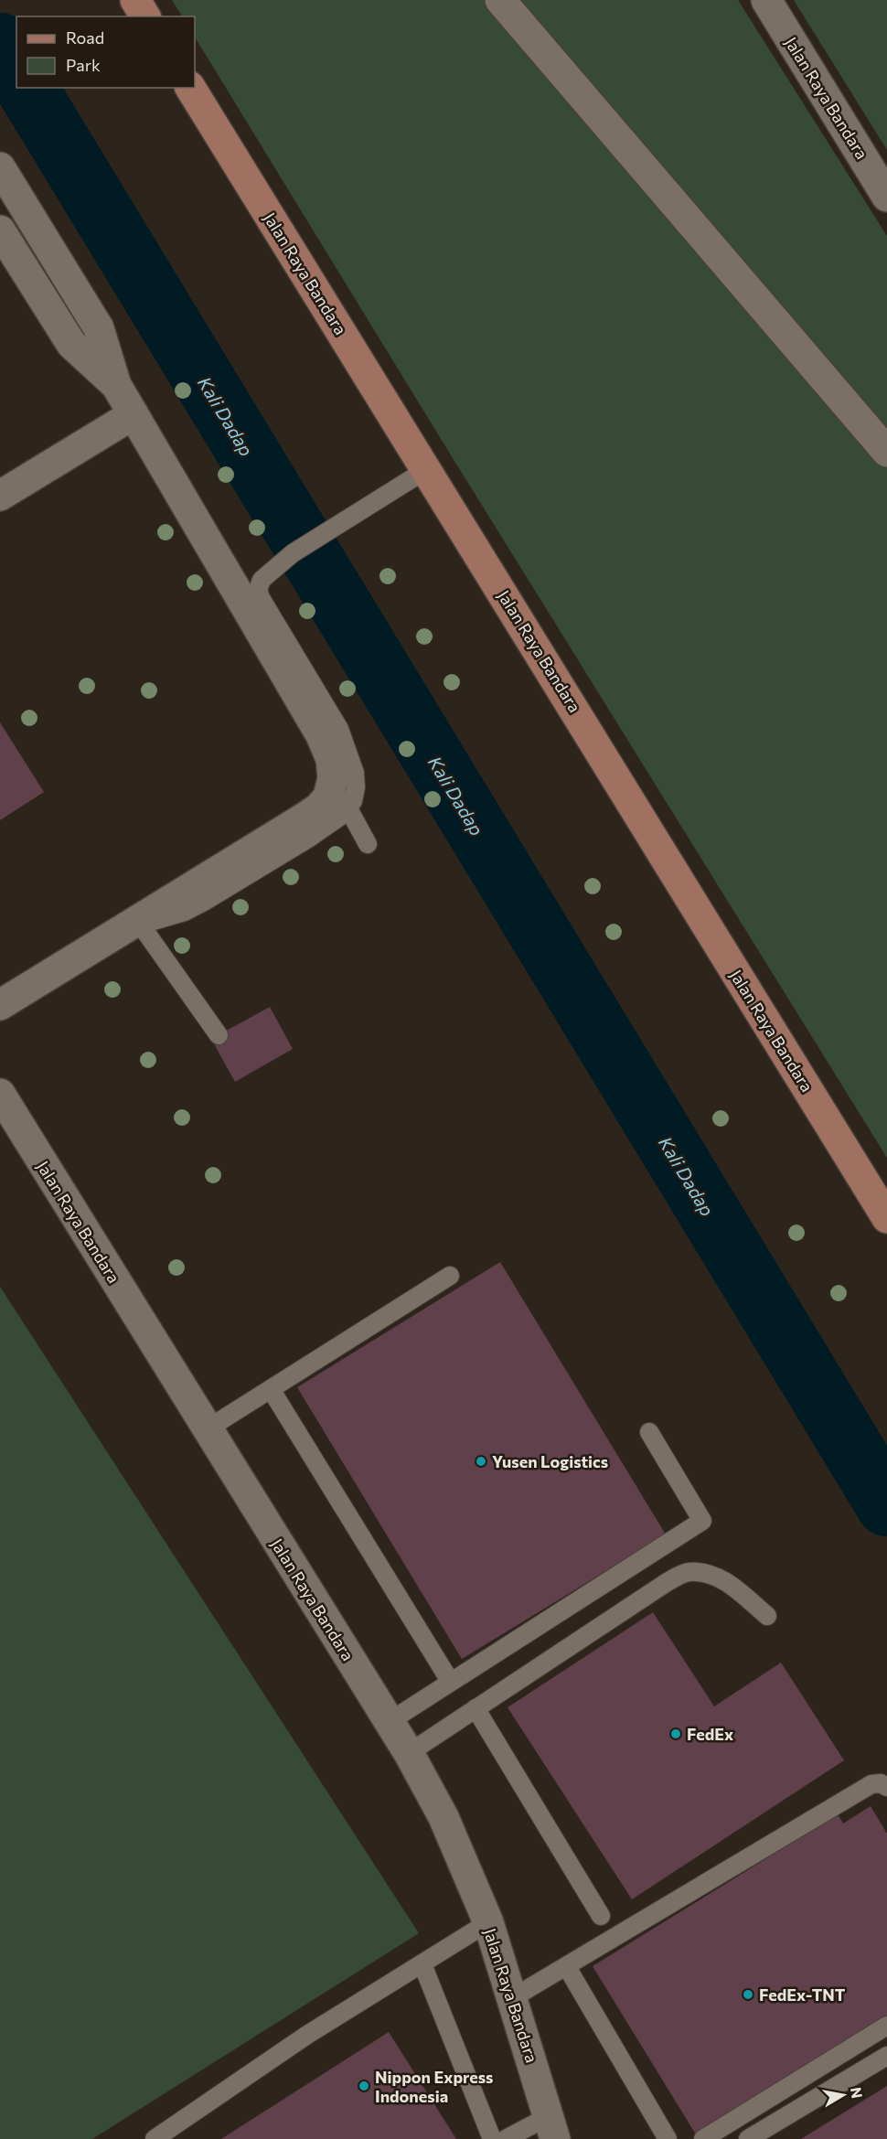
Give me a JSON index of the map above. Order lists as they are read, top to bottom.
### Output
{
  "streets": {
    "main road": ["Jalan Raya Bandara"]
  },
  "water": ["Kali Dadap"],
  "places": [
    "Yusen Logistics",
    "FedEx",
    "FedEx-TNT",
    "Nippon Express Indonesia"
  ],
  "legend": ["Road", "Park"],
  "north": "right"
}
